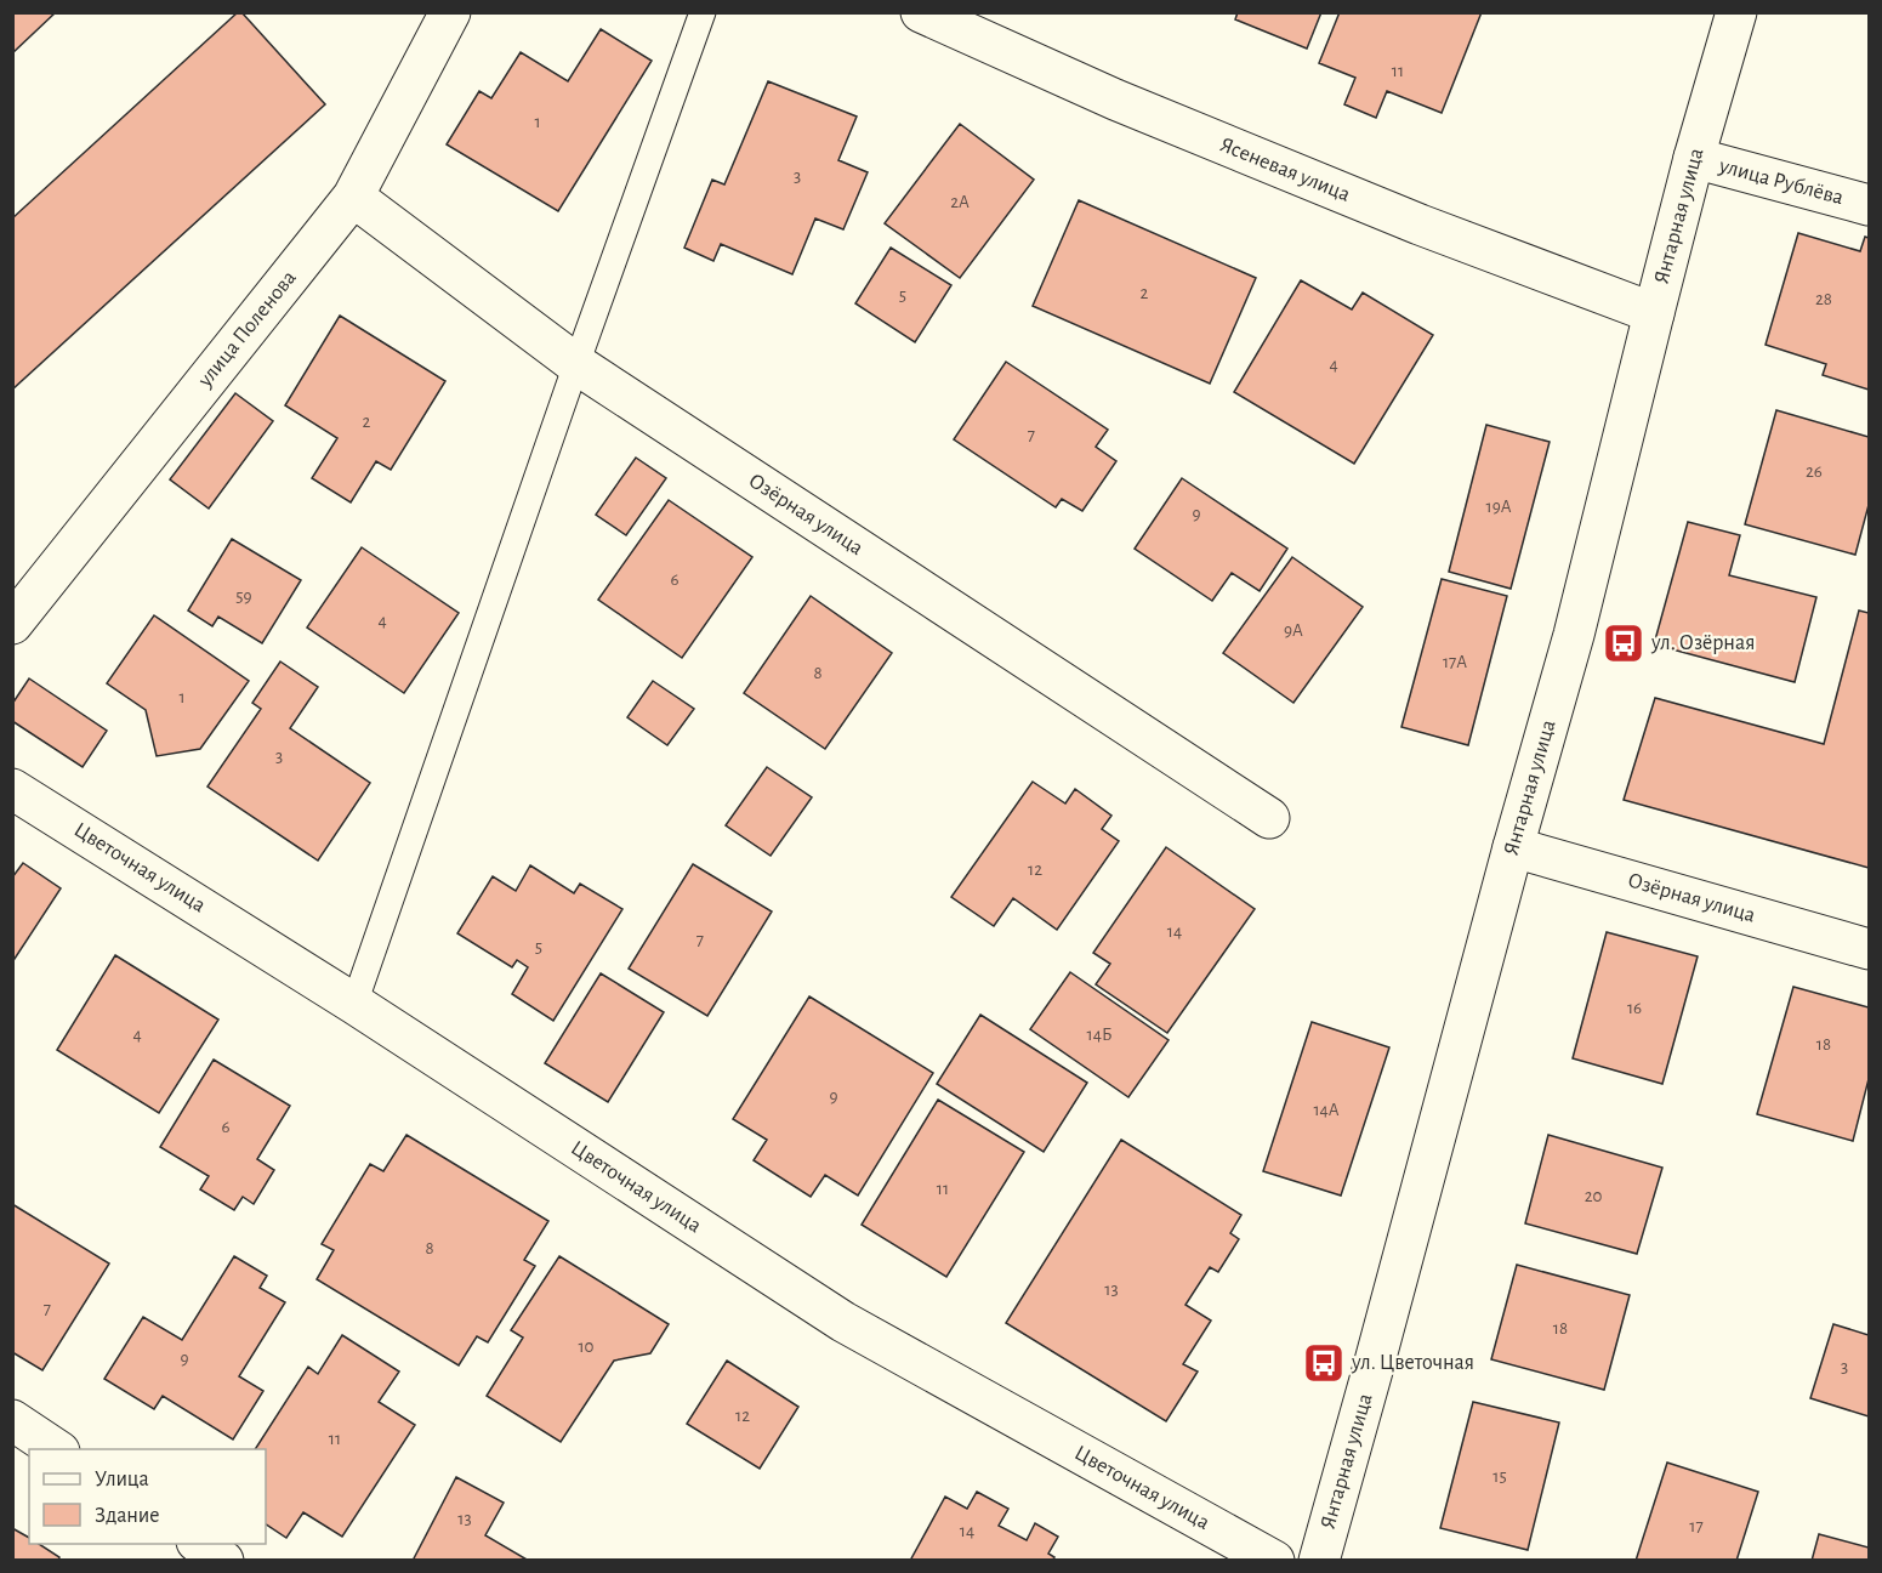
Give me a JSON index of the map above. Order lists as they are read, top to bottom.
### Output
{
  "streets": {
    "street": [
      "Ясеневая улица",
      "улица Рублёва",
      "Янтарная улица",
      "улица Поленова",
      "Озёрная улица",
      "Цветочная улица"
    ]
  },
  "crossings": [
    ["Ясеневая улица", "Янтарная улица"],
    ["улица Рублёва", "Янтарная улица"],
    ["Янтарная улица", "Озёрная улица"],
    ["улица Поленова", "Озёрная улица"]
  ],
  "places": {
    "bus stop": ["ул. Озёрная", "ул. Цветочная"]
  },
  "house_numbers": [
    "11",
    "1",
    "3",
    "2А",
    "2",
    "5",
    "28",
    "4",
    "2",
    "7",
    "26",
    "19А",
    "9",
    "6",
    "59",
    "4",
    "9А",
    "17А",
    "8",
    "1",
    "3",
    "12",
    "14",
    "7",
    "5",
    "16",
    "4",
    "14Б",
    "18",
    "9",
    "14А",
    "6",
    "11",
    "20",
    "8",
    "13",
    "7",
    "18",
    "10",
    "9",
    "3",
    "12",
    "11",
    "15",
    "13",
    "17",
    "14"
  ],
  "legend": ["Улица", "Здание"]
}
